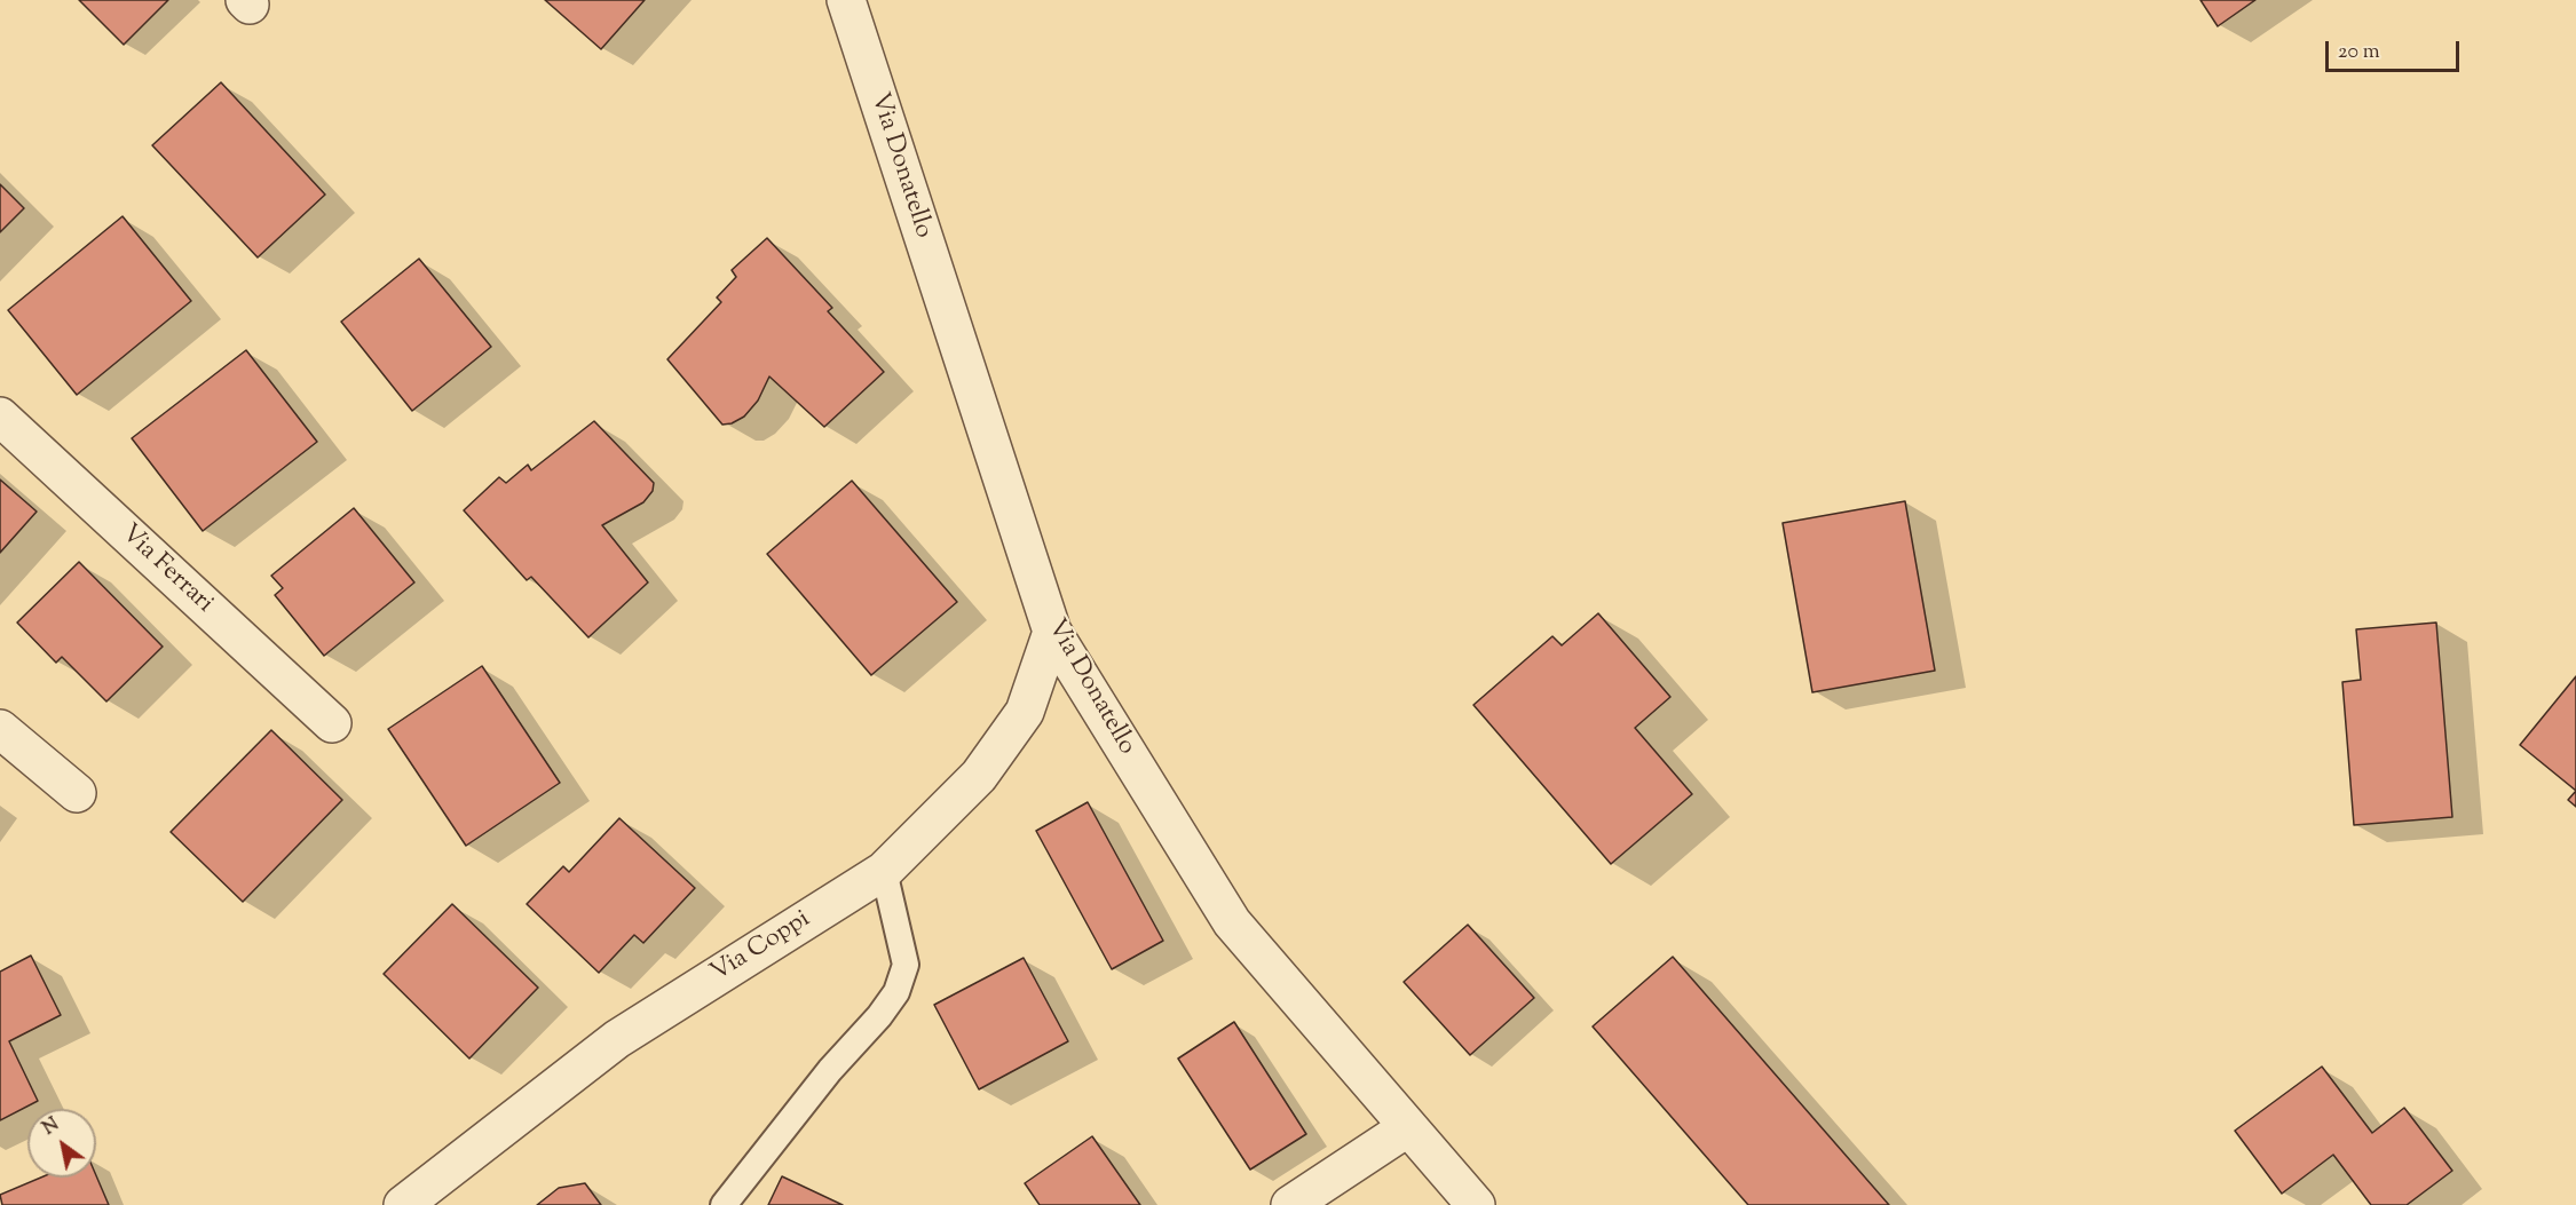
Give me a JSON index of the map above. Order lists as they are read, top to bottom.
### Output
{
  "streets": {
    "street": ["Via Donatello", "Via Ferrari", "Via Coppi"]
  },
  "crossings": [
    ["Via Donatello", "Via Coppi"]
  ],
  "scale_bar": "20 m",
  "north": "top left"
}
